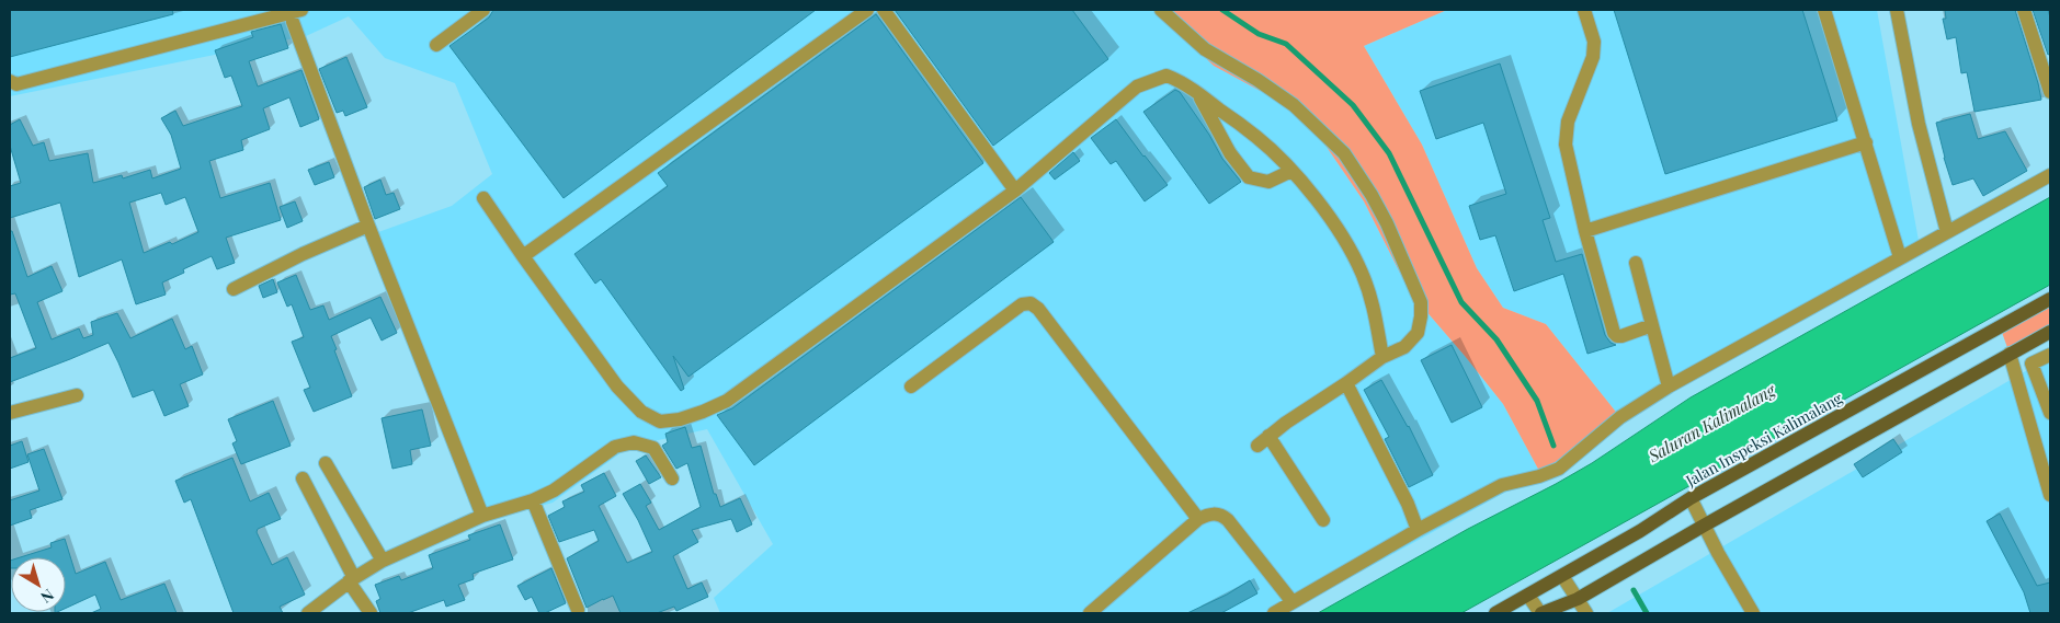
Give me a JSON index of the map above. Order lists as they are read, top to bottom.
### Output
{
  "streets": {
    "main road": ["Jalan Inspeksi Kalimalang"]
  },
  "water": ["Saluran Kalimalang"],
  "north": "bottom right"
}
